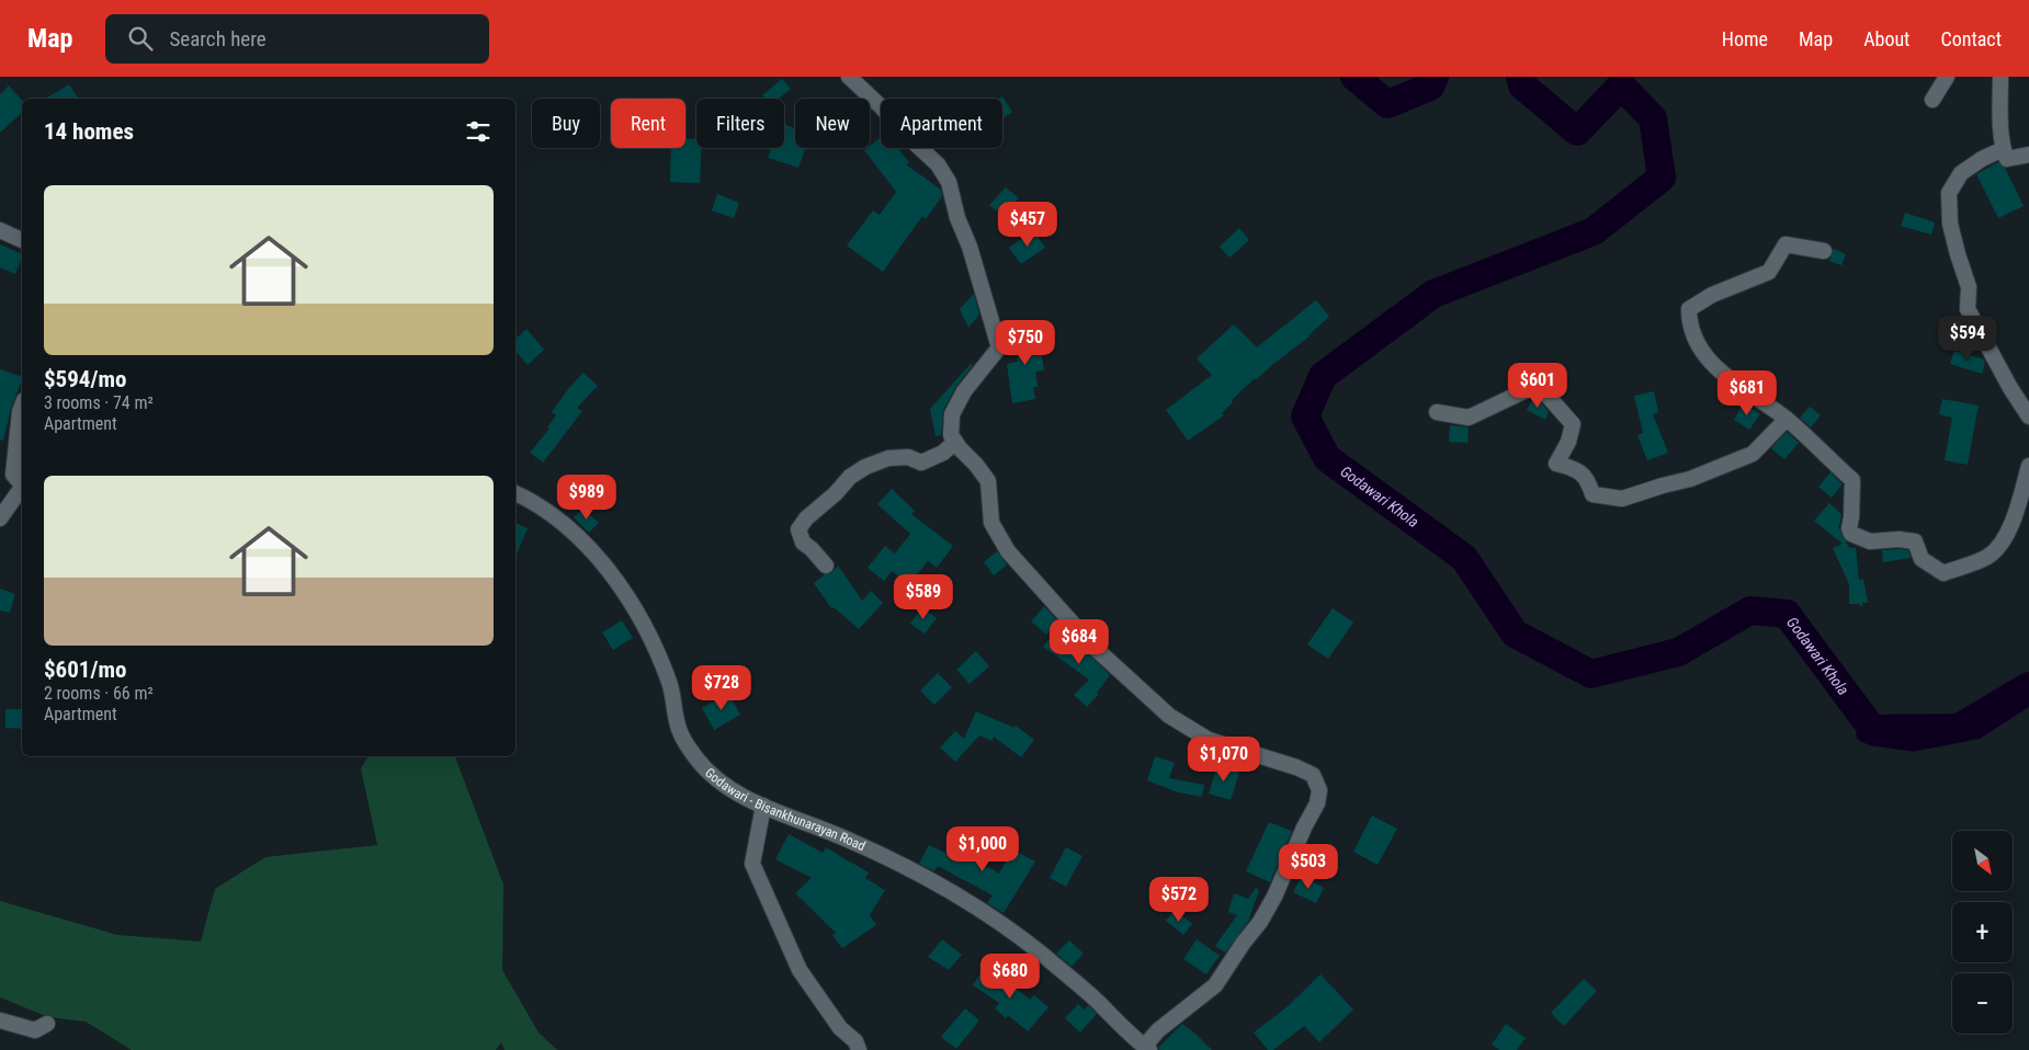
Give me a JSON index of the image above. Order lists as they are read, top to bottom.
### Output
{
  "streets": {
    "street": ["Godawari - Bisankhunarayan Road"]
  },
  "water": ["Godawari Khola"],
  "north": "bottom right",
  "page": {
    "header": "Map",
    "search": "Search here",
    "nav": [
      "Home",
      "Map",
      "About",
      "Contact"
    ],
    "chip": [
      "Buy",
      "Rent",
      "Filters",
      "New",
      "Apartment"
    ],
    "heading": "14 homes",
    "list": [
      {
        "name": "$594/mo",
        "note": "3 rooms · 74 m² · Apartment"
      },
      {
        "name": "$601/mo",
        "note": "2 rooms · 66 m² · Apartment"
      }
    ],
    "price": [
      "$457",
      "$594",
      "$750",
      "$601",
      "$681",
      "$989",
      "$589",
      "$684",
      "$728",
      "$1,070",
      "$1,000",
      "$503",
      "$572",
      "$680"
    ],
    "map_buttons": ["+", "−"]
  }
}
